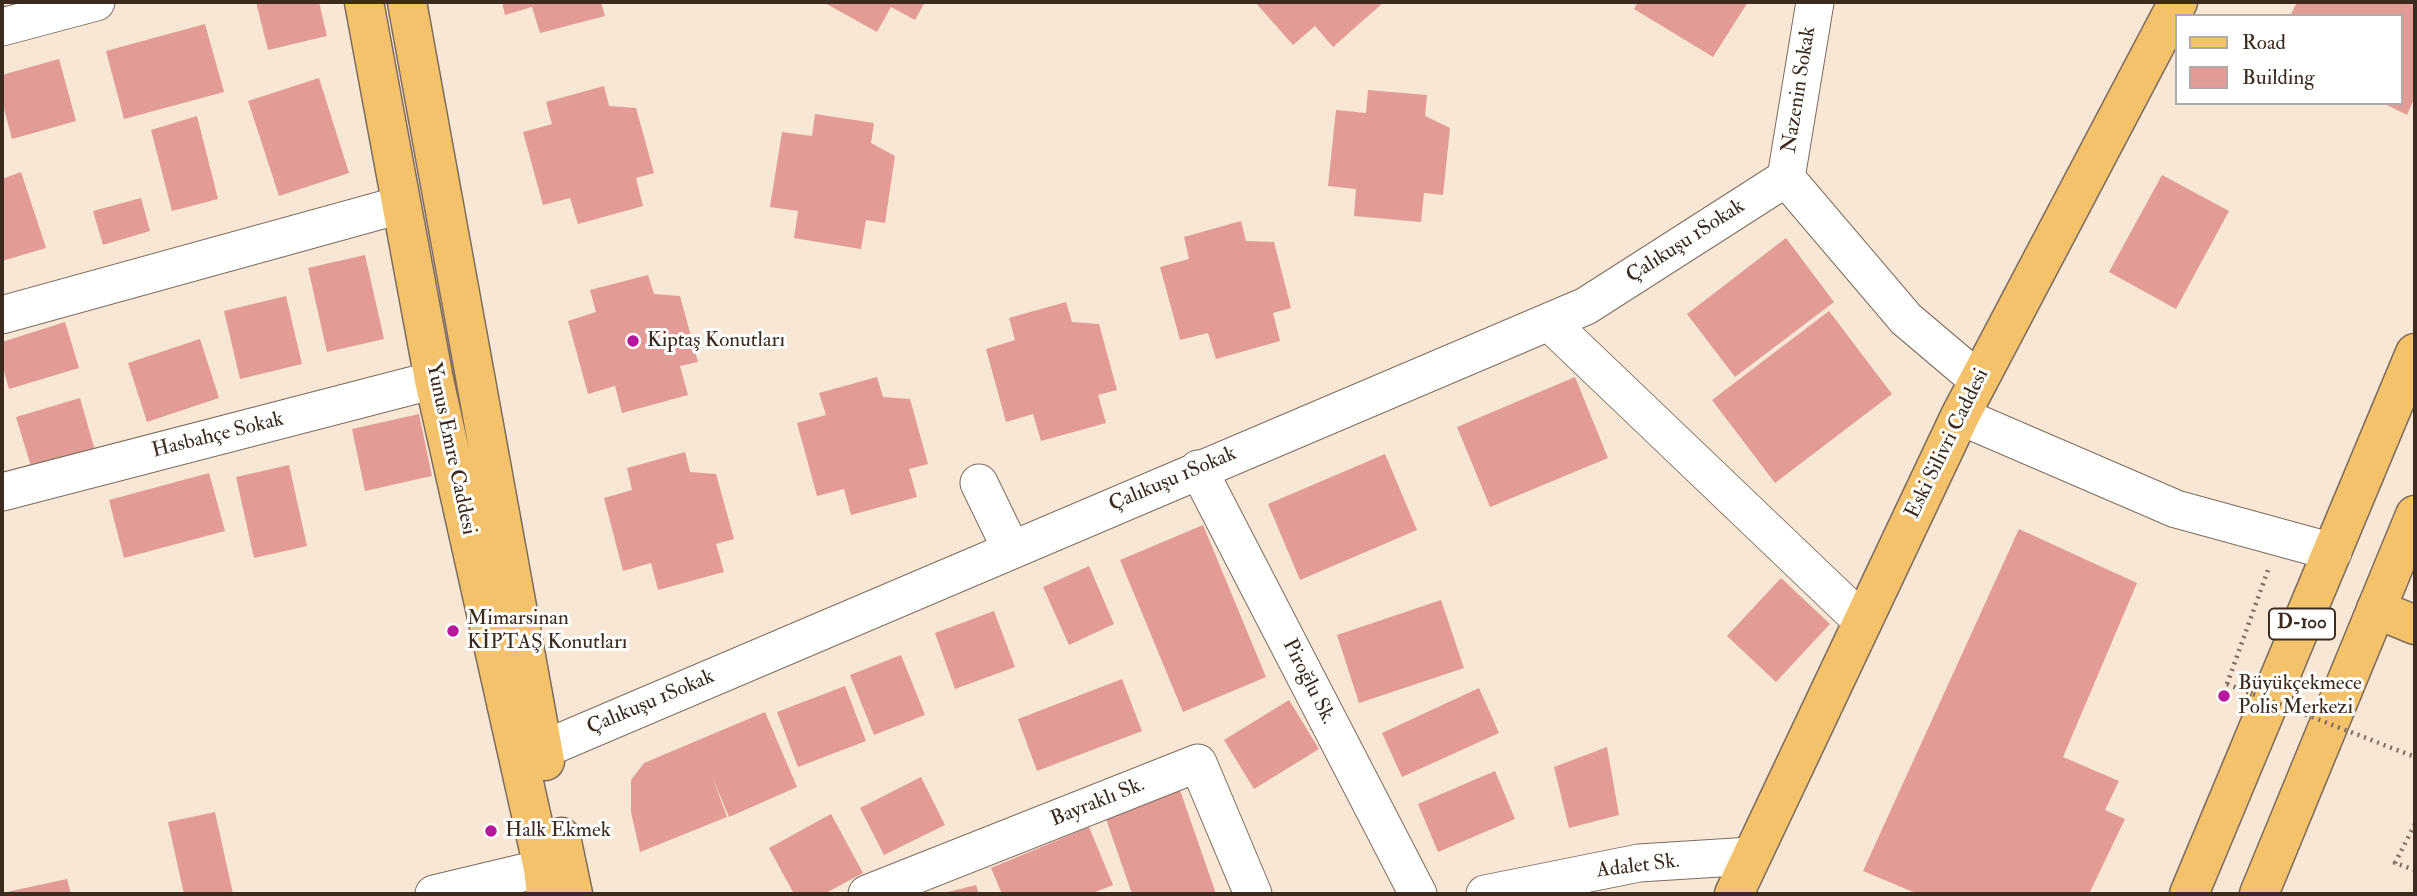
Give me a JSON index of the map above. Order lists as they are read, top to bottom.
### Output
{
  "streets": {
    "main road": ["Eski Silivri Caddesi", "Yunus Emre Caddesi", "D-100"],
    "street": [
      "Nazenin Sokak",
      "Çalıkuşu 1Sokak",
      "Hasbahçe Sokak",
      "Piroğlu Sk.",
      "Bayraklı Sk.",
      "Adalet Sk."
    ]
  },
  "crossings": [
    ["Nazenin Sokak", "Çalıkuşu 1Sokak"],
    ["Çalıkuşu 1Sokak", "Piroğlu Sk."],
    ["Hasbahçe Sokak", "Yunus Emre Caddesi"],
    ["Eski Silivri Caddesi", "Adalet Sk."]
  ],
  "places": [
    "Kiptaş Konutları",
    "Mimarsinan KİPTAŞ Konutları",
    "Büyükçekmece Polis Merkezi",
    "Halk Ekmek"
  ],
  "legend": ["Road", "Building"]
}
